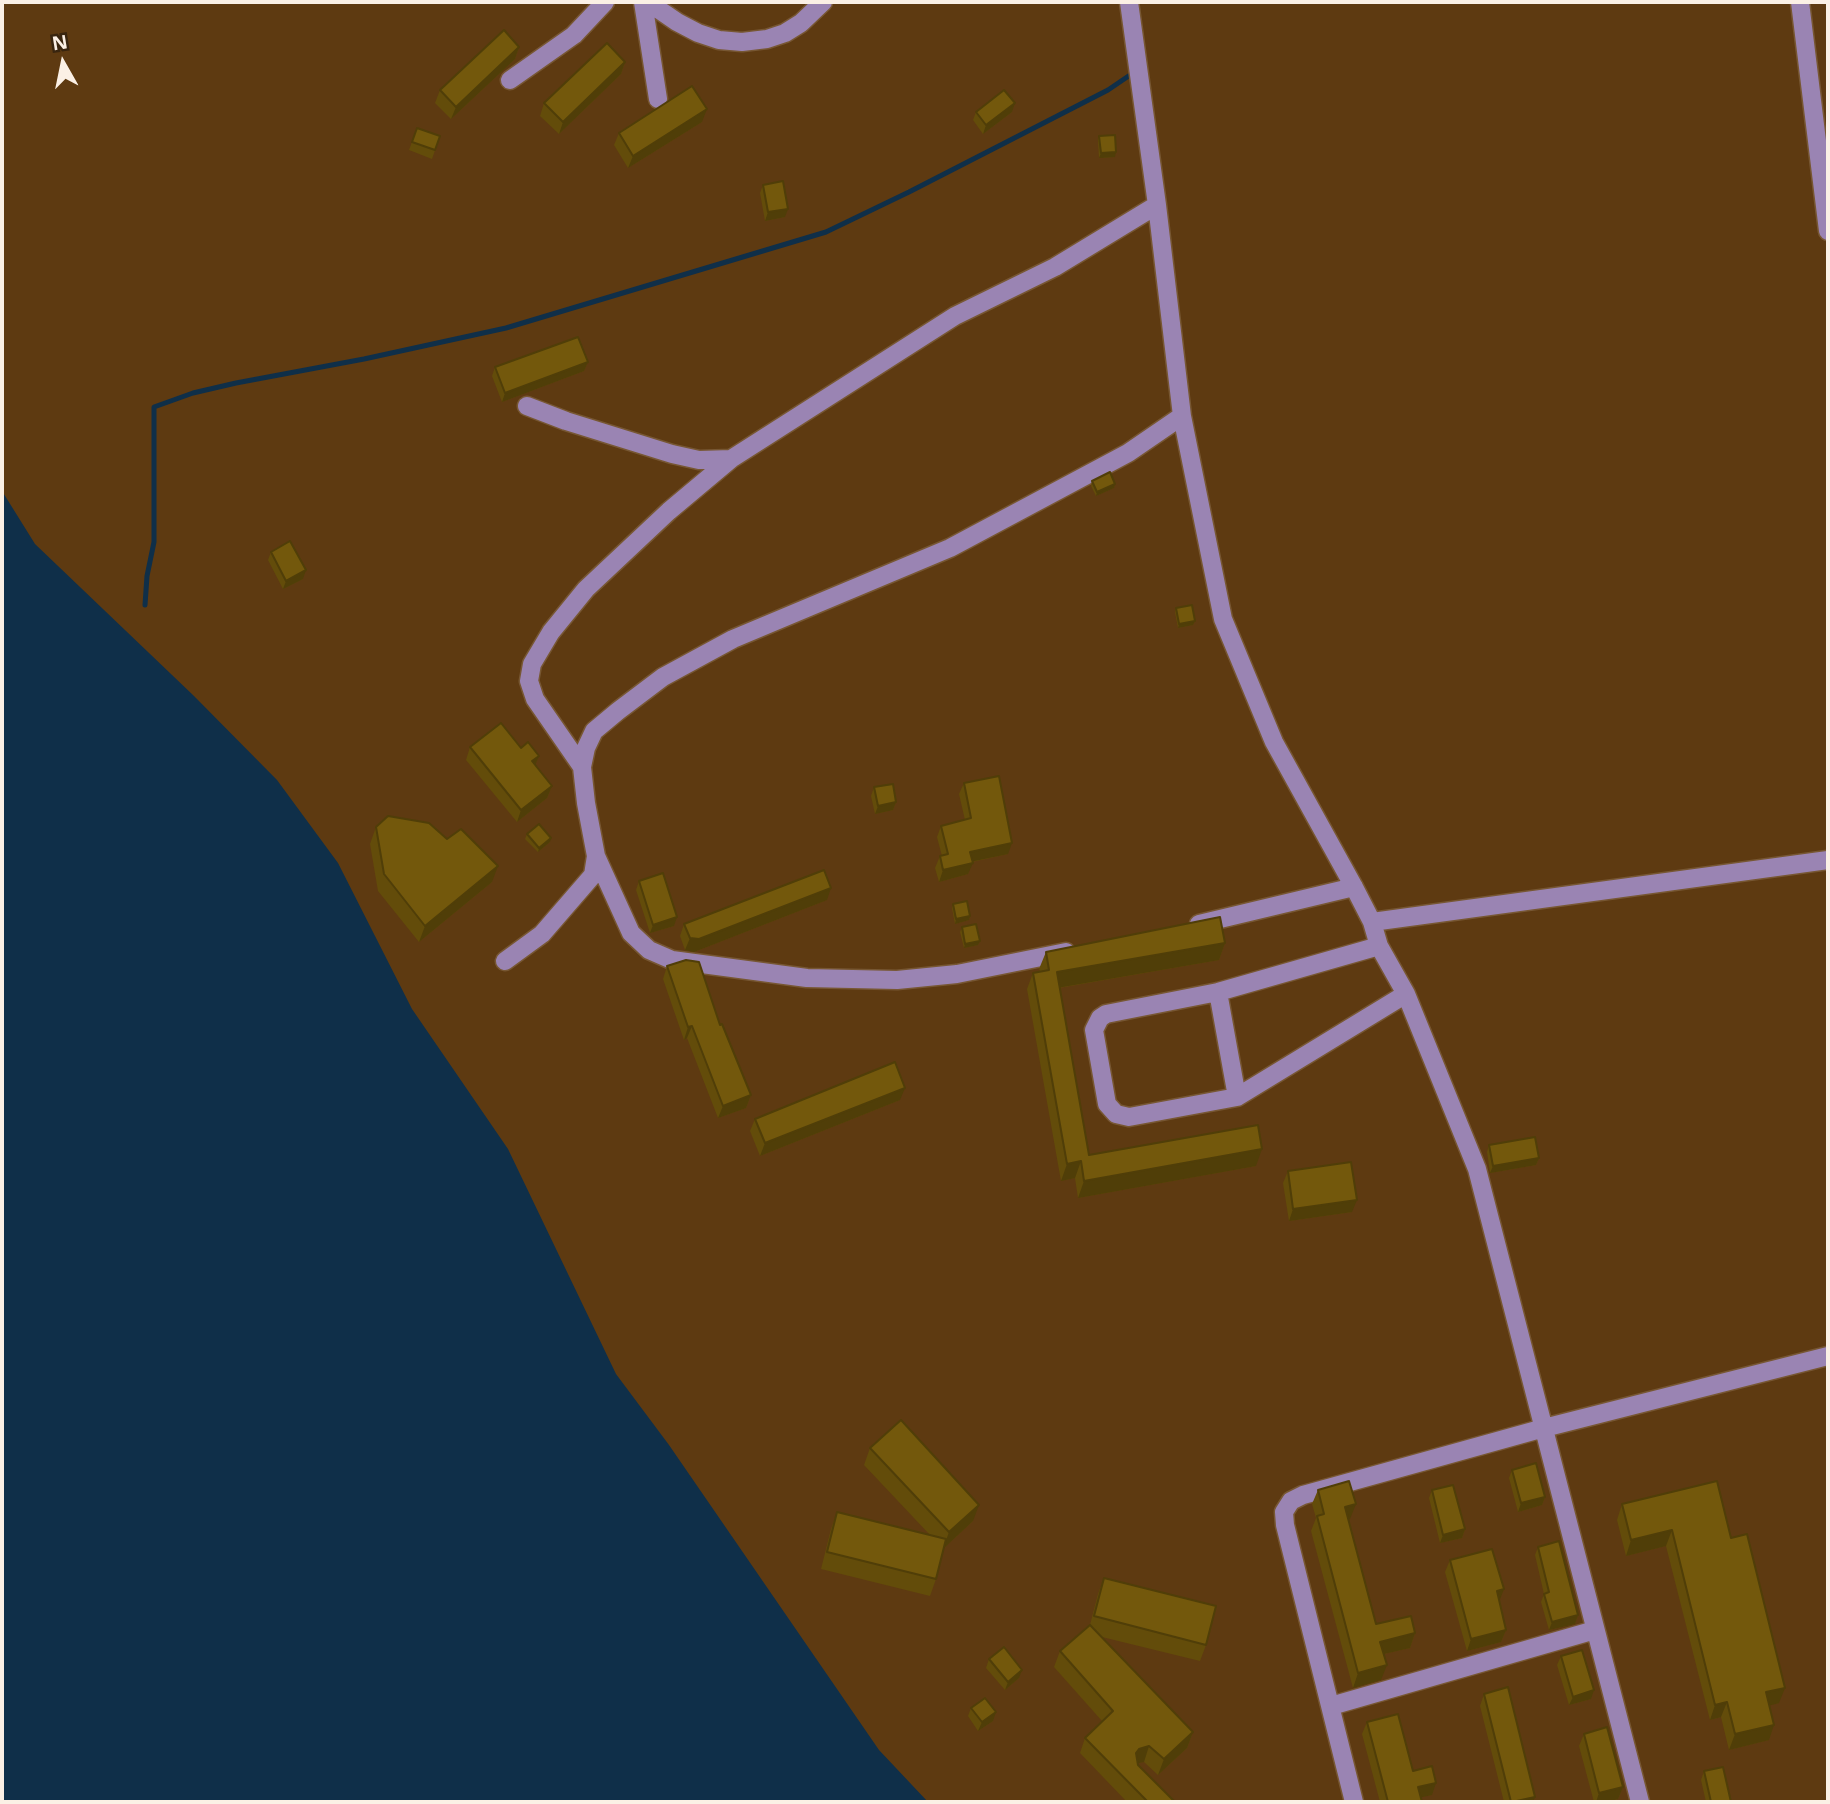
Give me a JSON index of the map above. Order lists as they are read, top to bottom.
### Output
{
  "north": "top"
}
